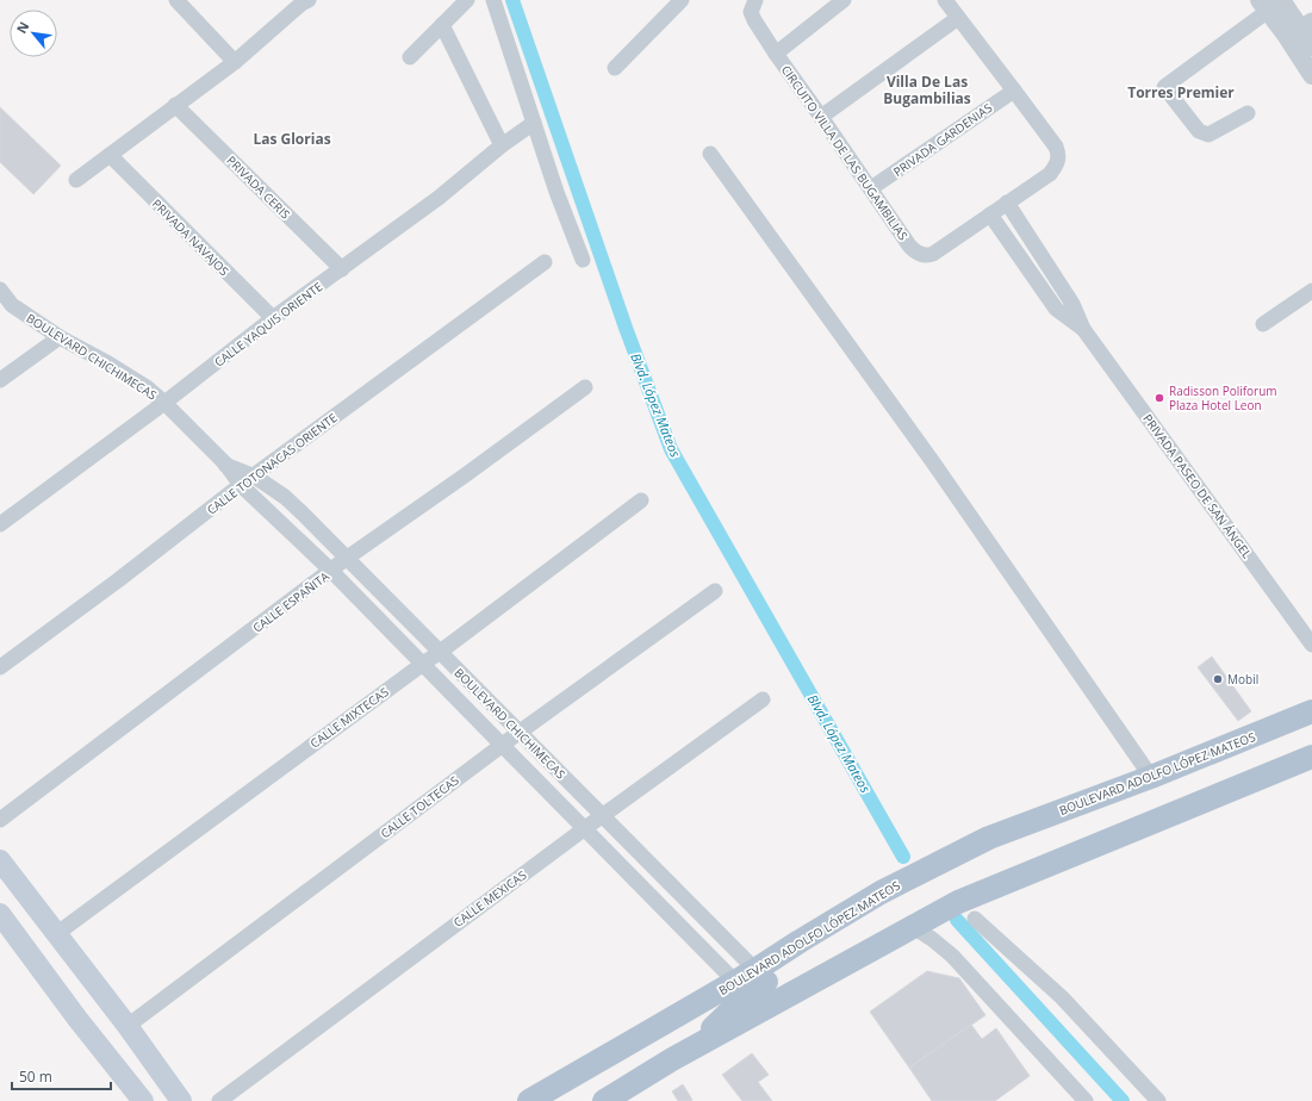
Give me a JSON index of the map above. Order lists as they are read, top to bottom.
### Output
{
  "streets": {
    "main road": ["BOULEVARD ADOLFO LÓPEZ MATEOS"],
    "street": [
      "PRIVADA GARDENIAS",
      "CIRCUITO VILLA DE LAS BUGAMBILIAS",
      "PRIVADA CERIS",
      "PRIVADA NAVAJOS",
      "CALLE YAQUIS ORIENTE",
      "BOULEVARD CHICHIMECAS",
      "CALLE TOTONACAS ORIENTE",
      "PRIVADA PASEO DE SAN ÁNGEL",
      "CALLE ESPAÑITA",
      "CALLE MIXTECAS",
      "CALLE TOLTECAS",
      "CALLE MEXICAS"
    ]
  },
  "crossings": [
    ["PRIVADA GARDENIAS", "CIRCUITO VILLA DE LAS BUGAMBILIAS"],
    ["CIRCUITO VILLA DE LAS BUGAMBILIAS", "PRIVADA PASEO DE SAN ÁNGEL"],
    ["PRIVADA CERIS", "CALLE YAQUIS ORIENTE"],
    ["PRIVADA NAVAJOS", "CALLE YAQUIS ORIENTE"],
    ["CALLE YAQUIS ORIENTE", "BOULEVARD CHICHIMECAS"],
    ["BOULEVARD CHICHIMECAS", "CALLE TOTONACAS ORIENTE"],
    ["BOULEVARD CHICHIMECAS", "CALLE ESPAÑITA"],
    ["BOULEVARD CHICHIMECAS", "CALLE MIXTECAS"],
    ["BOULEVARD CHICHIMECAS", "BOULEVARD ADOLFO LÓPEZ MATEOS"],
    ["BOULEVARD CHICHIMECAS", "CALLE TOLTECAS"],
    ["BOULEVARD CHICHIMECAS", "CALLE MEXICAS"]
  ],
  "districts": ["Villa De Las Bugambilias", "Torres Premier", "Las Glorias"],
  "water": ["Blvd. López Mateos"],
  "places": ["Radisson Poliforum Plaza Hotel Leon", "Mobil"],
  "scale_bar": "50 m",
  "north": "top left"
}
